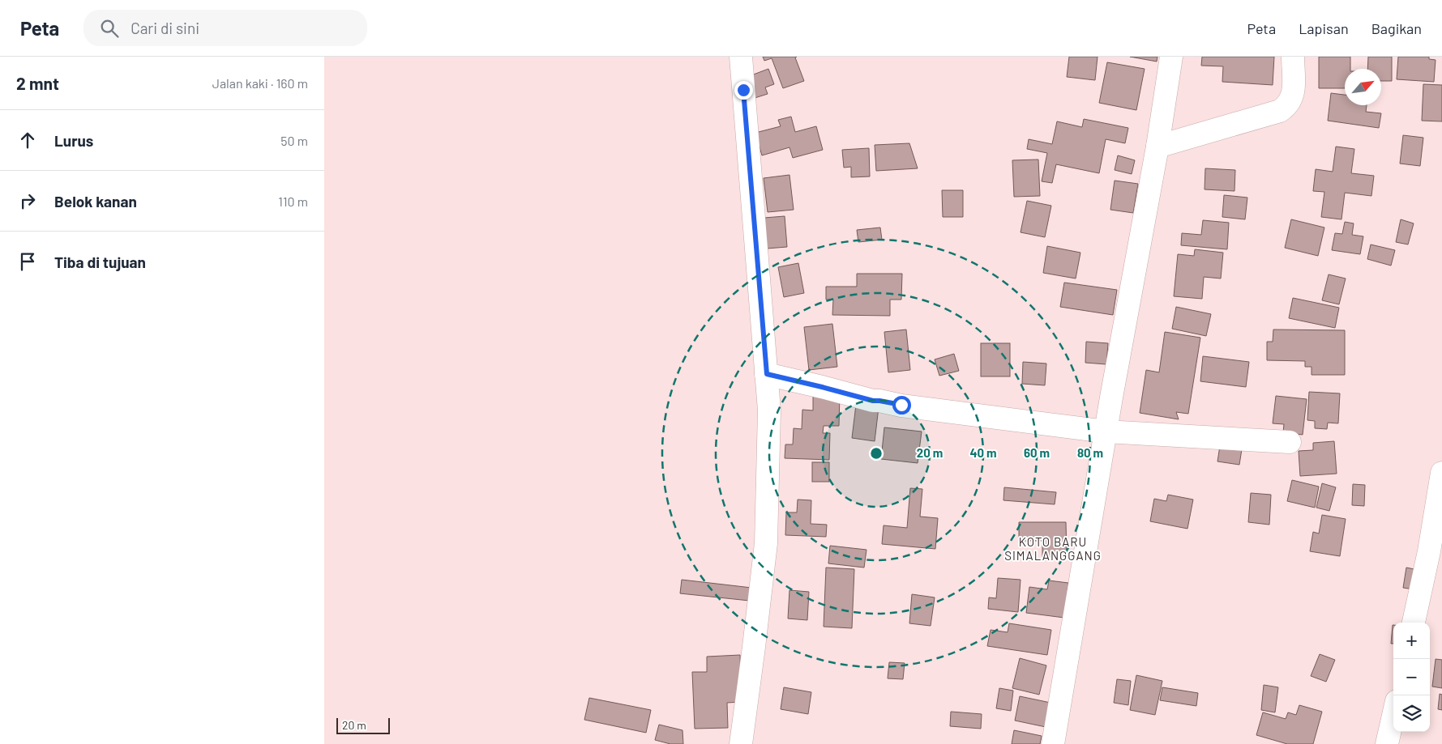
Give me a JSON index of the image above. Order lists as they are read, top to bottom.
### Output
{
  "districts": ["KOTO BARU SIMALANGGANG"],
  "scale_bar": "20 m",
  "north": "top right",
  "page": {
    "header": "Peta",
    "search": "Cari di sini",
    "nav": ["Peta", "Lapisan", "Bagikan"],
    "heading": ["2 mnt", "Jalan kaki · 160 m"],
    "list": [
      ["Lurus", "50 m"],
      ["Belok kanan", "110 m"],
      "Tiba di tujuan"
    ],
    "map_buttons": ["+", "−"],
    "scale": "20 m"
  },
  "rings": [
    "20 m",
    "40 m",
    "60 m",
    "80 m"
  ]
}
